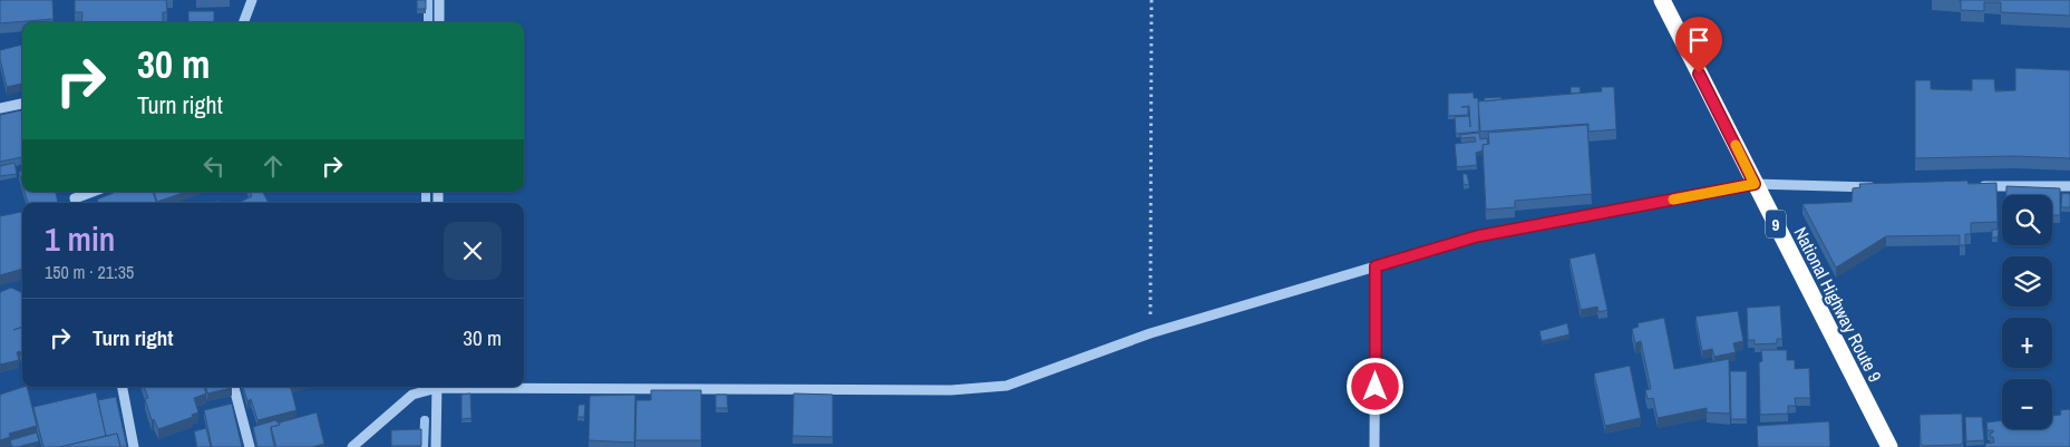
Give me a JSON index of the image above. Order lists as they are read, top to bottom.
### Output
{
  "streets": {
    "highway": ["9", "National Highway Route 9"]
  },
  "page": {
    "turn": ["30 m", "Turn right"],
    "map_buttons": ["+", "−"],
    "heading": ["1 min", "150 m · 21:35"],
    "list": [
      {
        "name": "Turn right",
        "value": "30 m"
      }
    ]
  }
}
